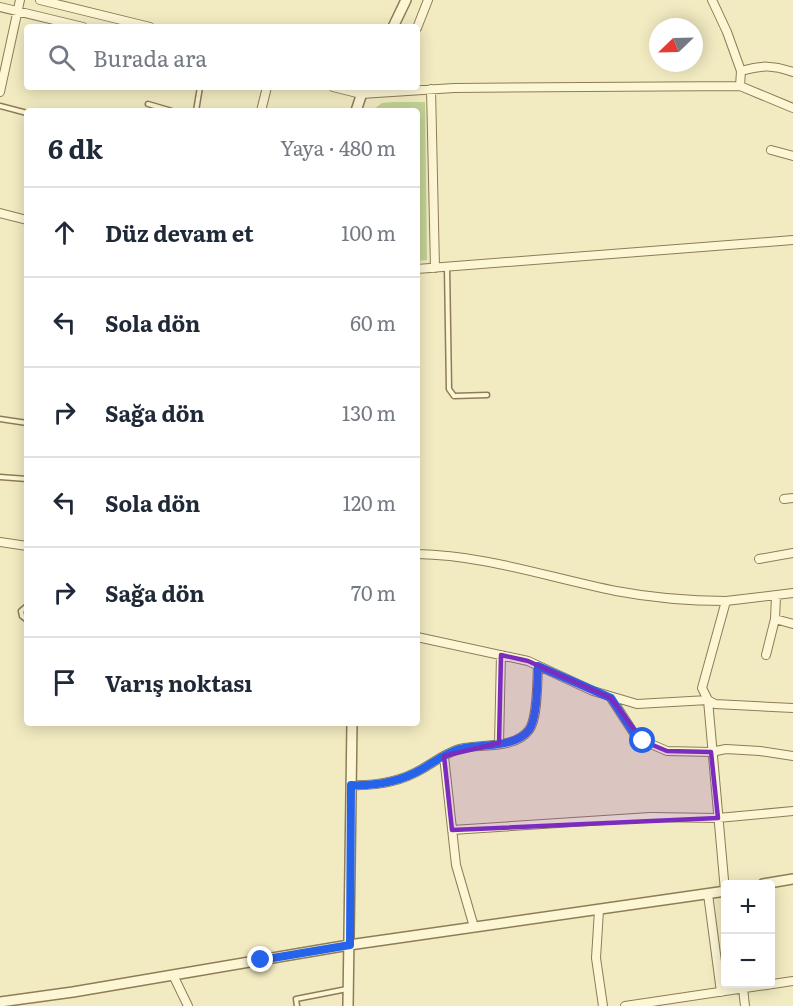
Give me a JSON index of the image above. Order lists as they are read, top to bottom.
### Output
{
  "north": "bottom left",
  "page": {
    "search": "Burada ara",
    "heading": ["6 dk", "Yaya · 480 m"],
    "list": [
      ["Düz devam et", "100 m"],
      ["Sola dön", "60 m"],
      ["Sağa dön", "130 m"],
      ["Sola dön", "120 m"],
      ["Sağa dön", "70 m"],
      "Varış noktası"
    ],
    "map_buttons": ["+", "−"]
  }
}
